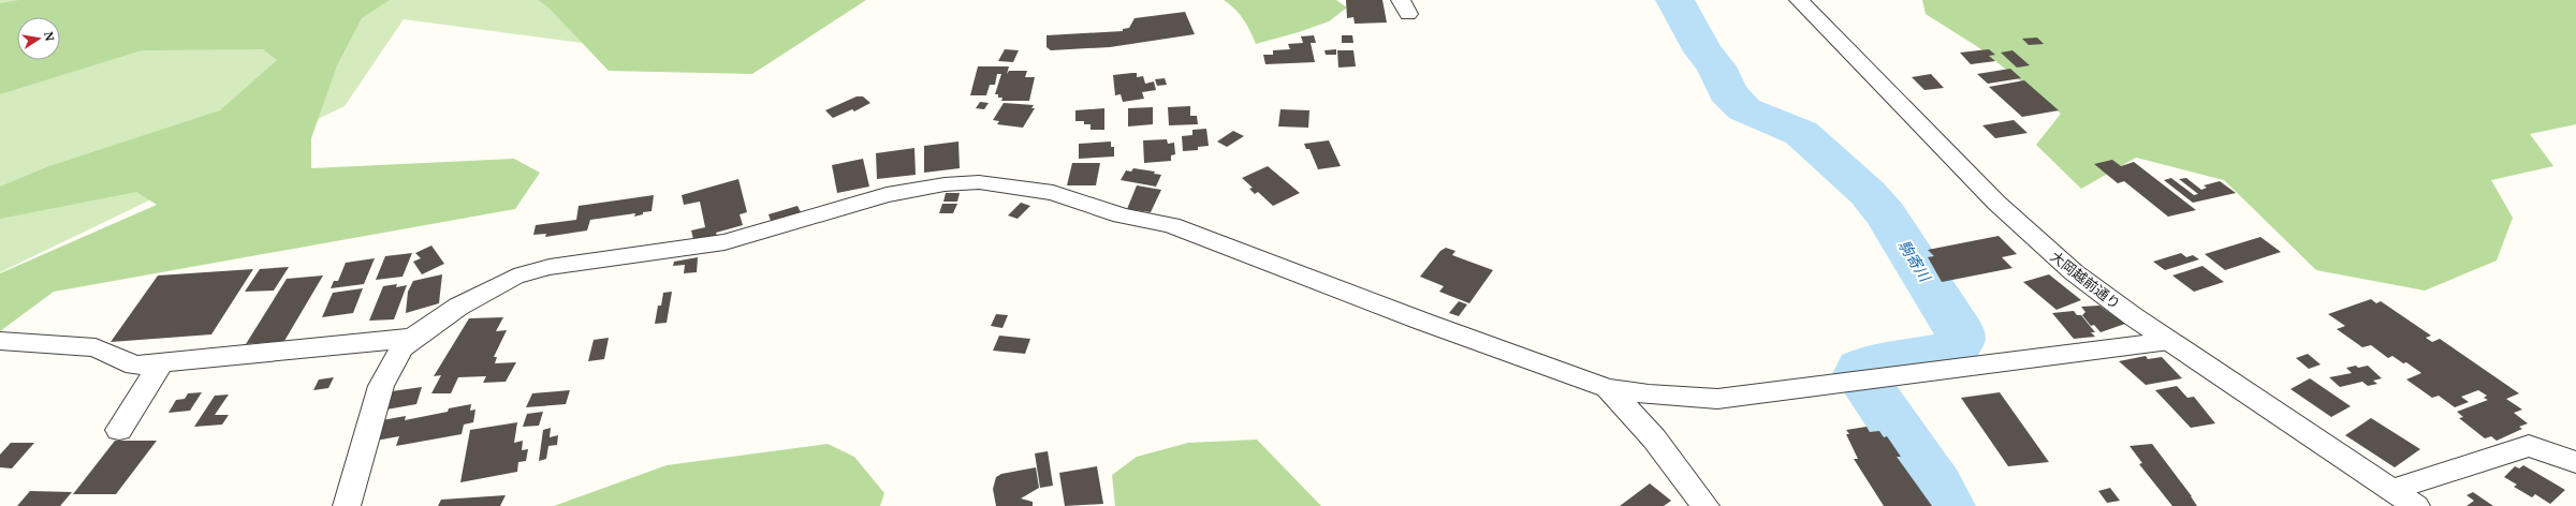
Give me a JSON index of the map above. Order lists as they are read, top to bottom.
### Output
{
  "streets": {
    "street": ["大岡越前通り"]
  },
  "water": ["駒寄川"],
  "north": "right"
}
